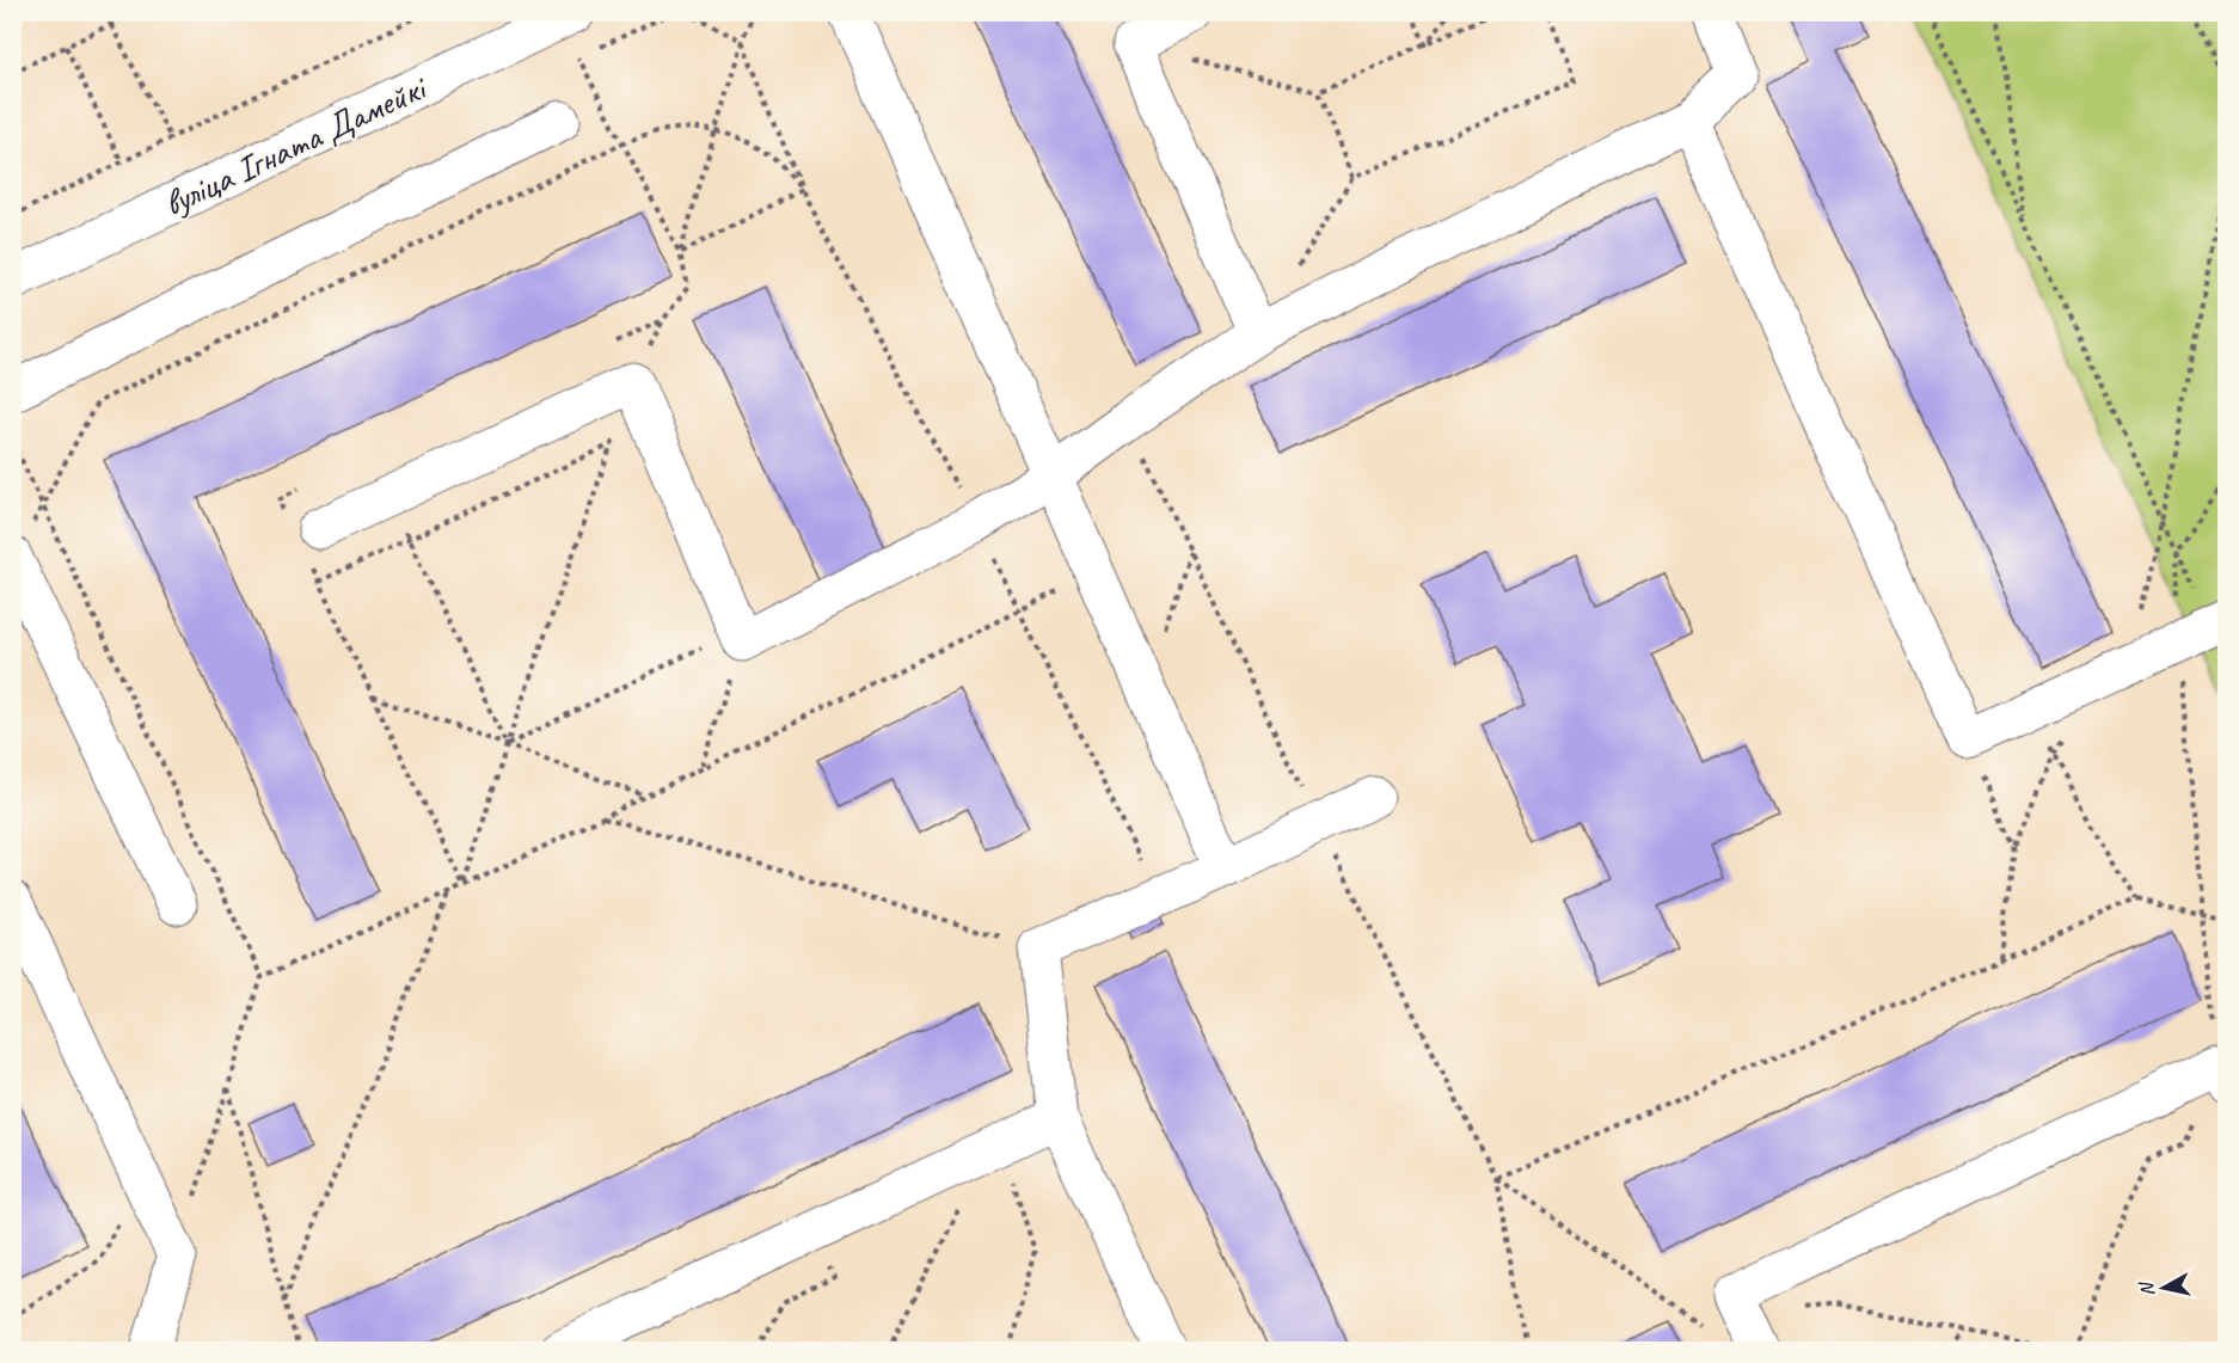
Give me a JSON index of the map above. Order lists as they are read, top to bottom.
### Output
{
  "streets": {
    "street": ["вуліца Ігната Дамейкі"]
  },
  "north": "left"
}
